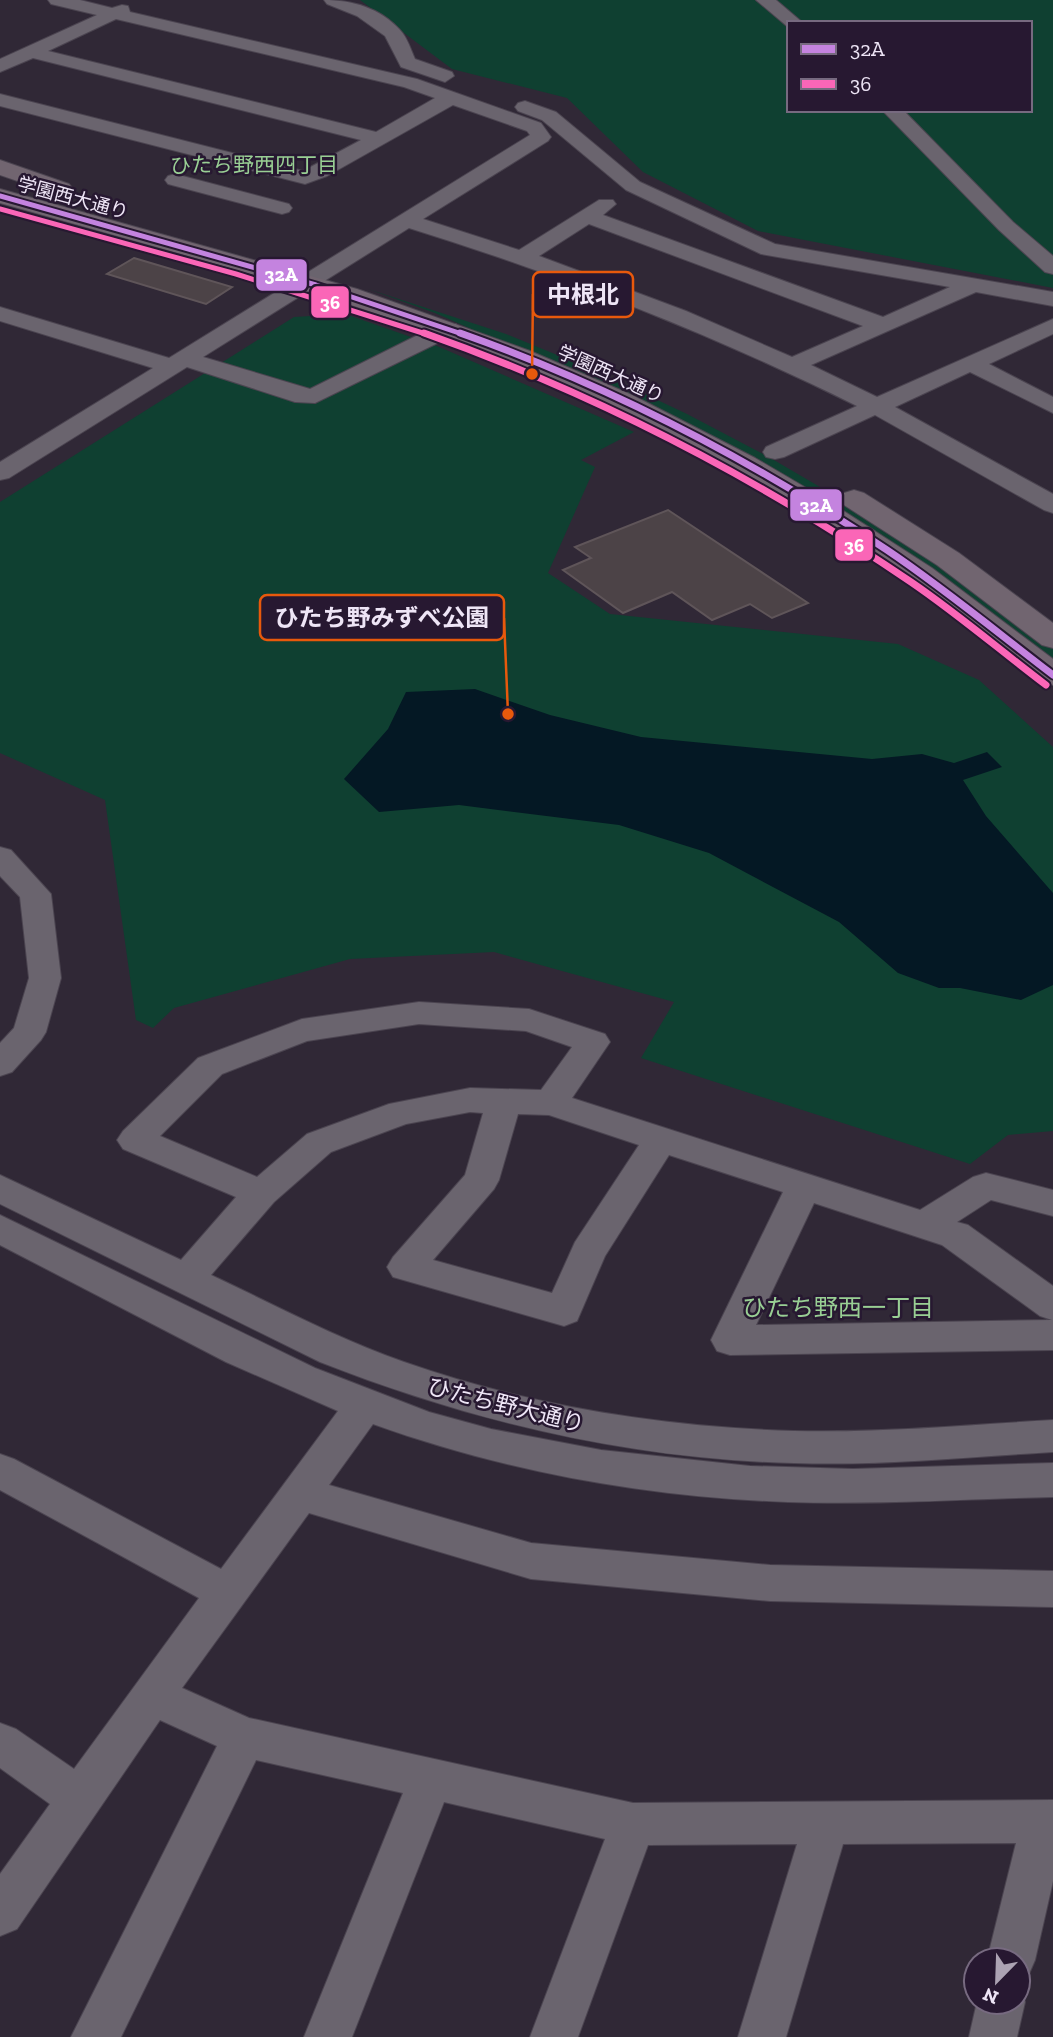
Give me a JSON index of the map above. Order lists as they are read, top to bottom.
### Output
{
  "streets": {
    "main road": ["学園西大通り"],
    "street": ["ひたち野大通り"]
  },
  "districts": ["ひたち野西四丁目", "ひたち野西一丁目"],
  "places": ["中根北", "ひたち野みずべ公園"],
  "lines": ["transit line 32A", "transit line 36"],
  "legend": ["32A", "36"],
  "north": "bottom left"
}
